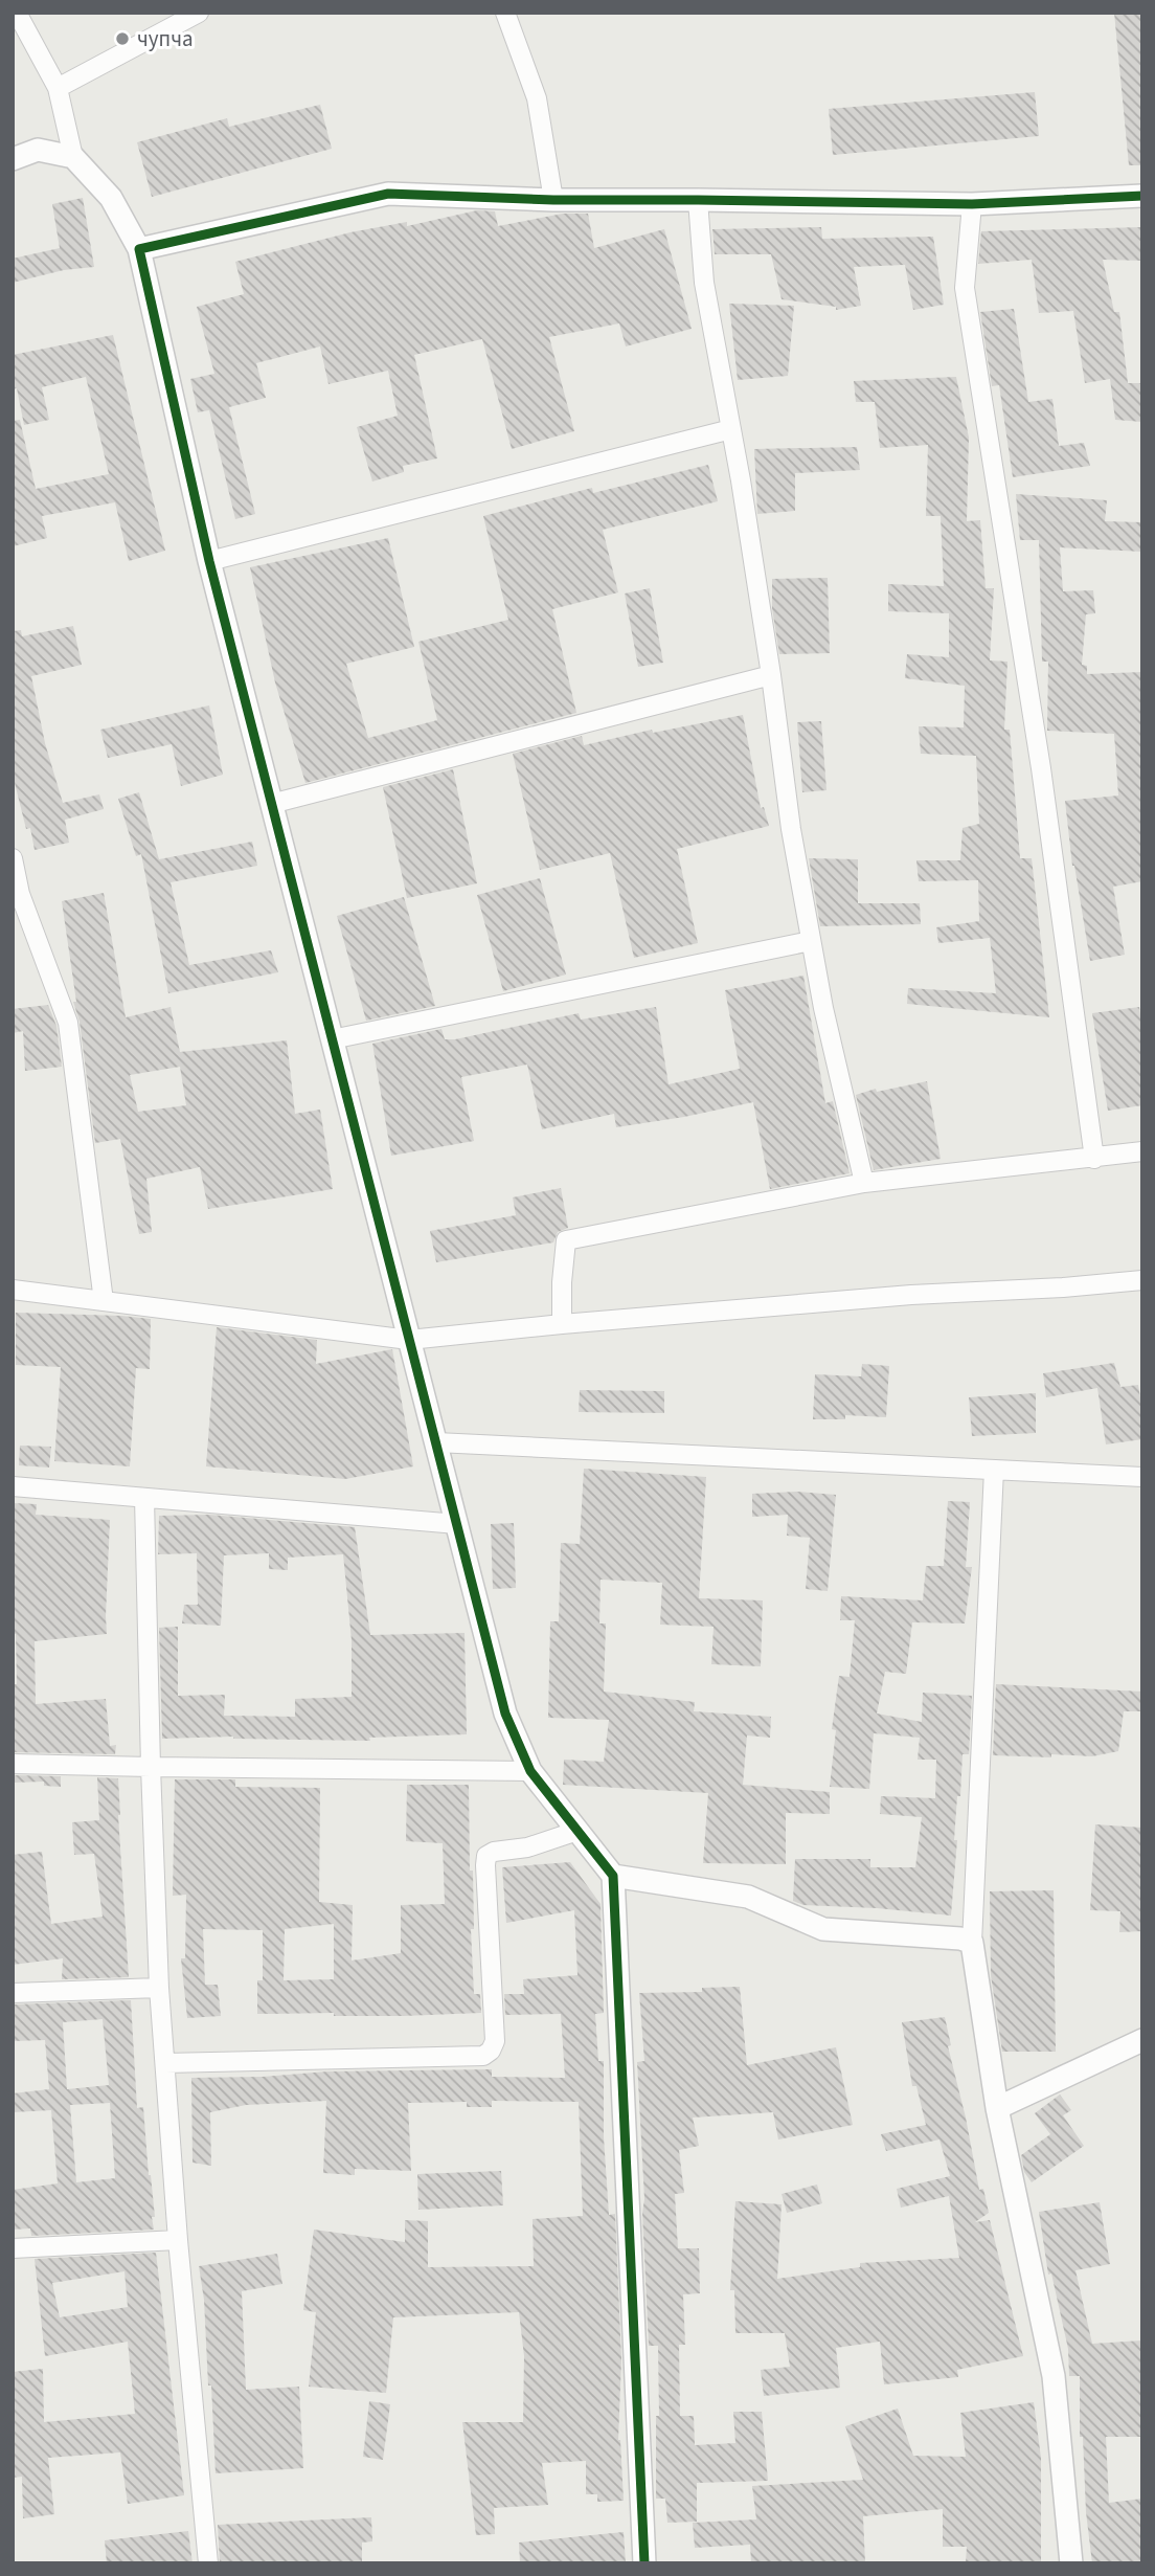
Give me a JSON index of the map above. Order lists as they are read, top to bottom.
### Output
{
  "places": ["чупча"]
}
